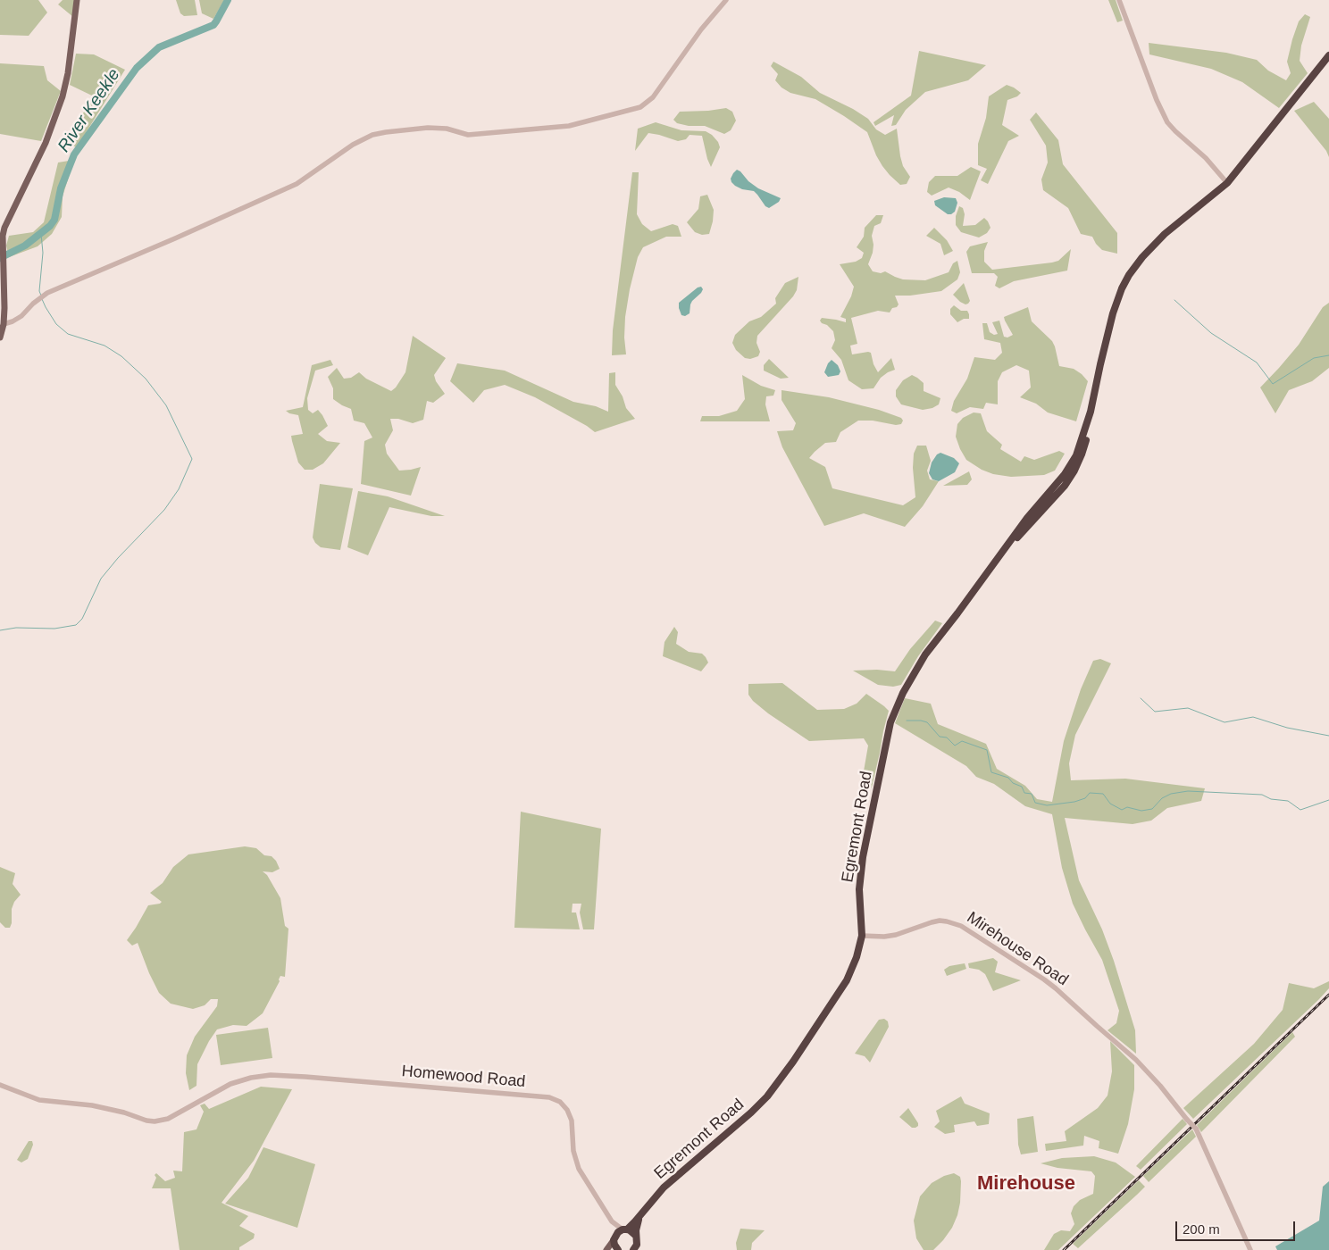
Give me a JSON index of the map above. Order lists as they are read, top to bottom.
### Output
{
  "streets": {
    "highway": ["Egremont Road"],
    "street": ["Mirehouse Road", "Homewood Road"]
  },
  "crossings": [
    ["Egremont Road", "Mirehouse Road"]
  ],
  "districts": ["Mirehouse"],
  "water": ["River Keekle"],
  "scale_bar": "200 m"
}
